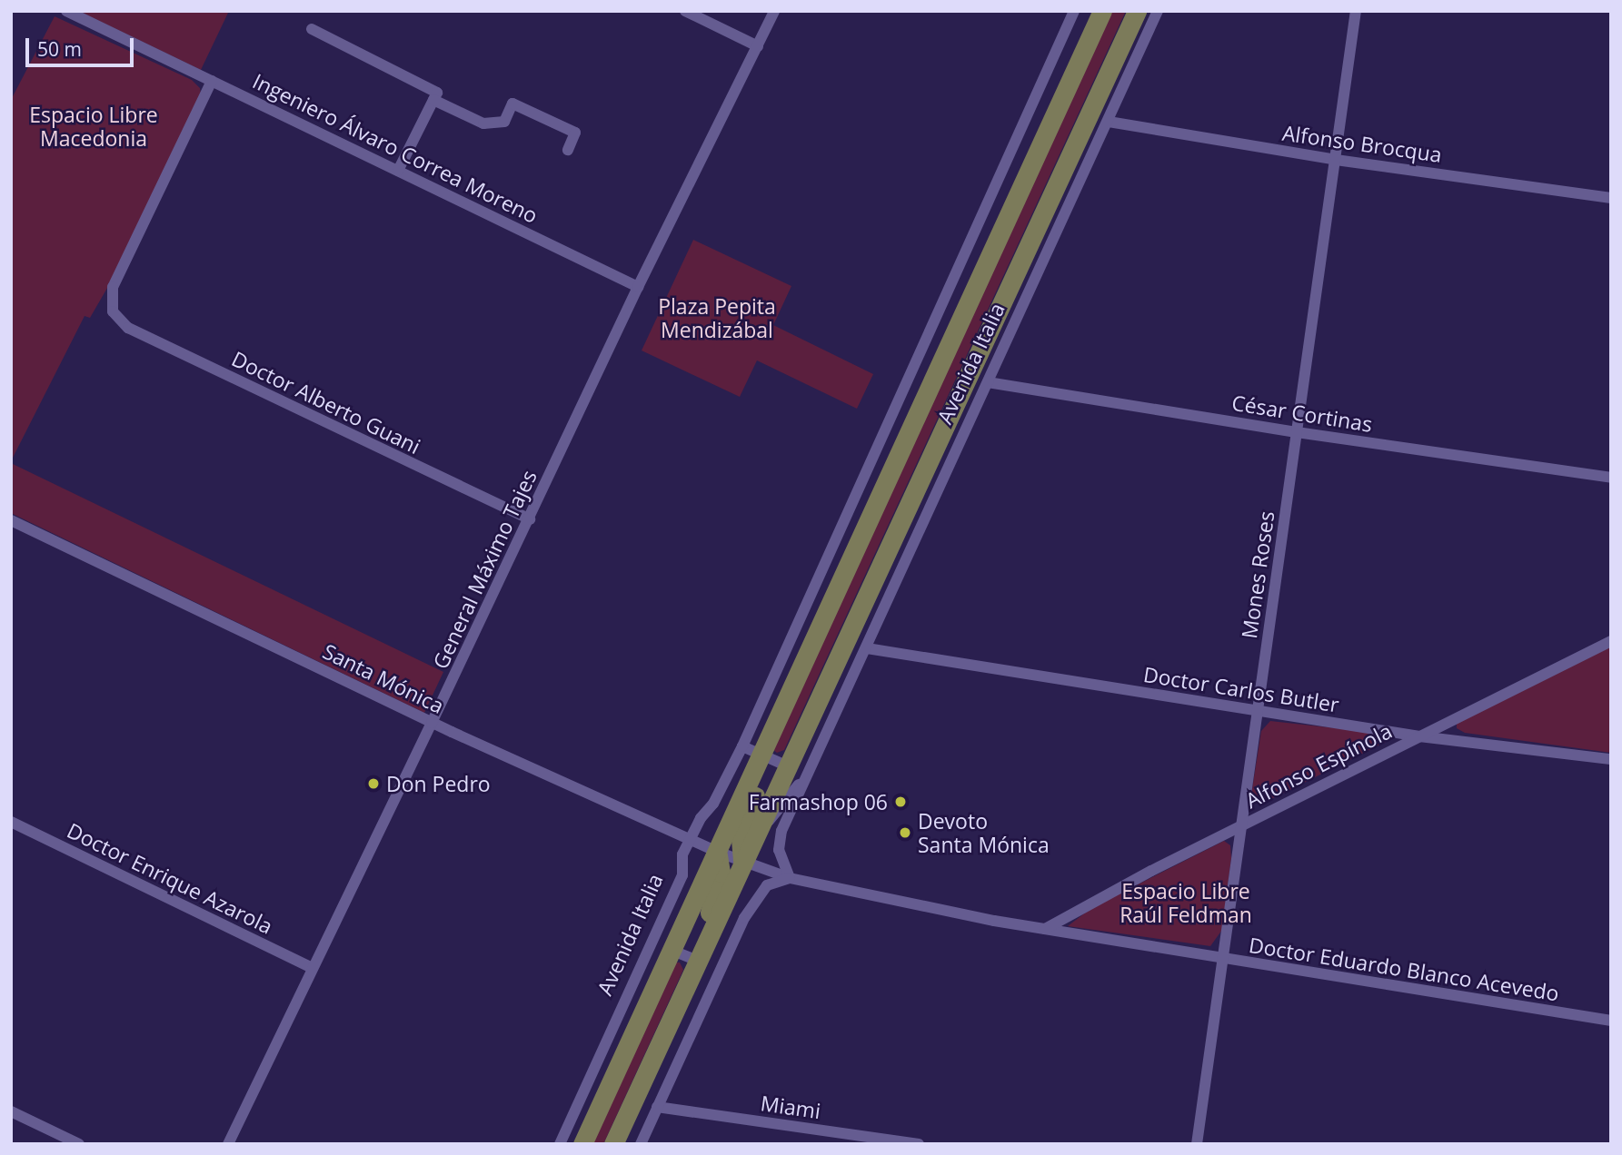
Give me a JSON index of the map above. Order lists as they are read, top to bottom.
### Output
{
  "streets": {
    "main road": ["Avenida Italia"],
    "street": [
      "Alfonso Brocqua",
      "Ingeniero Álvaro Correa Moreno",
      "Doctor Alberto Guani",
      "César Cortinas",
      "General Máximo Tajes",
      "Mones Roses",
      "Santa Mónica",
      "Doctor Carlos Butler",
      "Alfonso Espínola",
      "Doctor Enrique Azarola",
      "Doctor Eduardo Blanco Acevedo",
      "Miami"
    ]
  },
  "crossings": [
    ["Alfonso Brocqua", "Avenida Italia"],
    ["Alfonso Brocqua", "Mones Roses"],
    ["Ingeniero Álvaro Correa Moreno", "Doctor Alberto Guani"],
    ["Ingeniero Álvaro Correa Moreno", "General Máximo Tajes"],
    ["Avenida Italia", "César Cortinas"],
    ["Avenida Italia", "Santa Mónica"],
    ["Avenida Italia", "Doctor Carlos Butler"],
    ["Avenida Italia", "Doctor Eduardo Blanco Acevedo"],
    ["Doctor Alberto Guani", "General Máximo Tajes"],
    ["César Cortinas", "Mones Roses"],
    ["General Máximo Tajes", "Santa Mónica"],
    ["General Máximo Tajes", "Doctor Enrique Azarola"],
    ["Mones Roses", "Doctor Carlos Butler"],
    ["Mones Roses", "Alfonso Espínola"],
    ["Mones Roses", "Doctor Eduardo Blanco Acevedo"],
    ["Santa Mónica", "Doctor Eduardo Blanco Acevedo"],
    ["Doctor Carlos Butler", "Alfonso Espínola"],
    ["Alfonso Espínola", "Doctor Eduardo Blanco Acevedo"]
  ],
  "parks": ["Espacio Libre Macedonia", "Plaza Pepita Mendizábal", "Espacio Libre Raúl Feldman"],
  "places": ["Don Pedro", "Farmashop 06", "Devoto Santa Mónica"],
  "scale_bar": "50 m"
}
